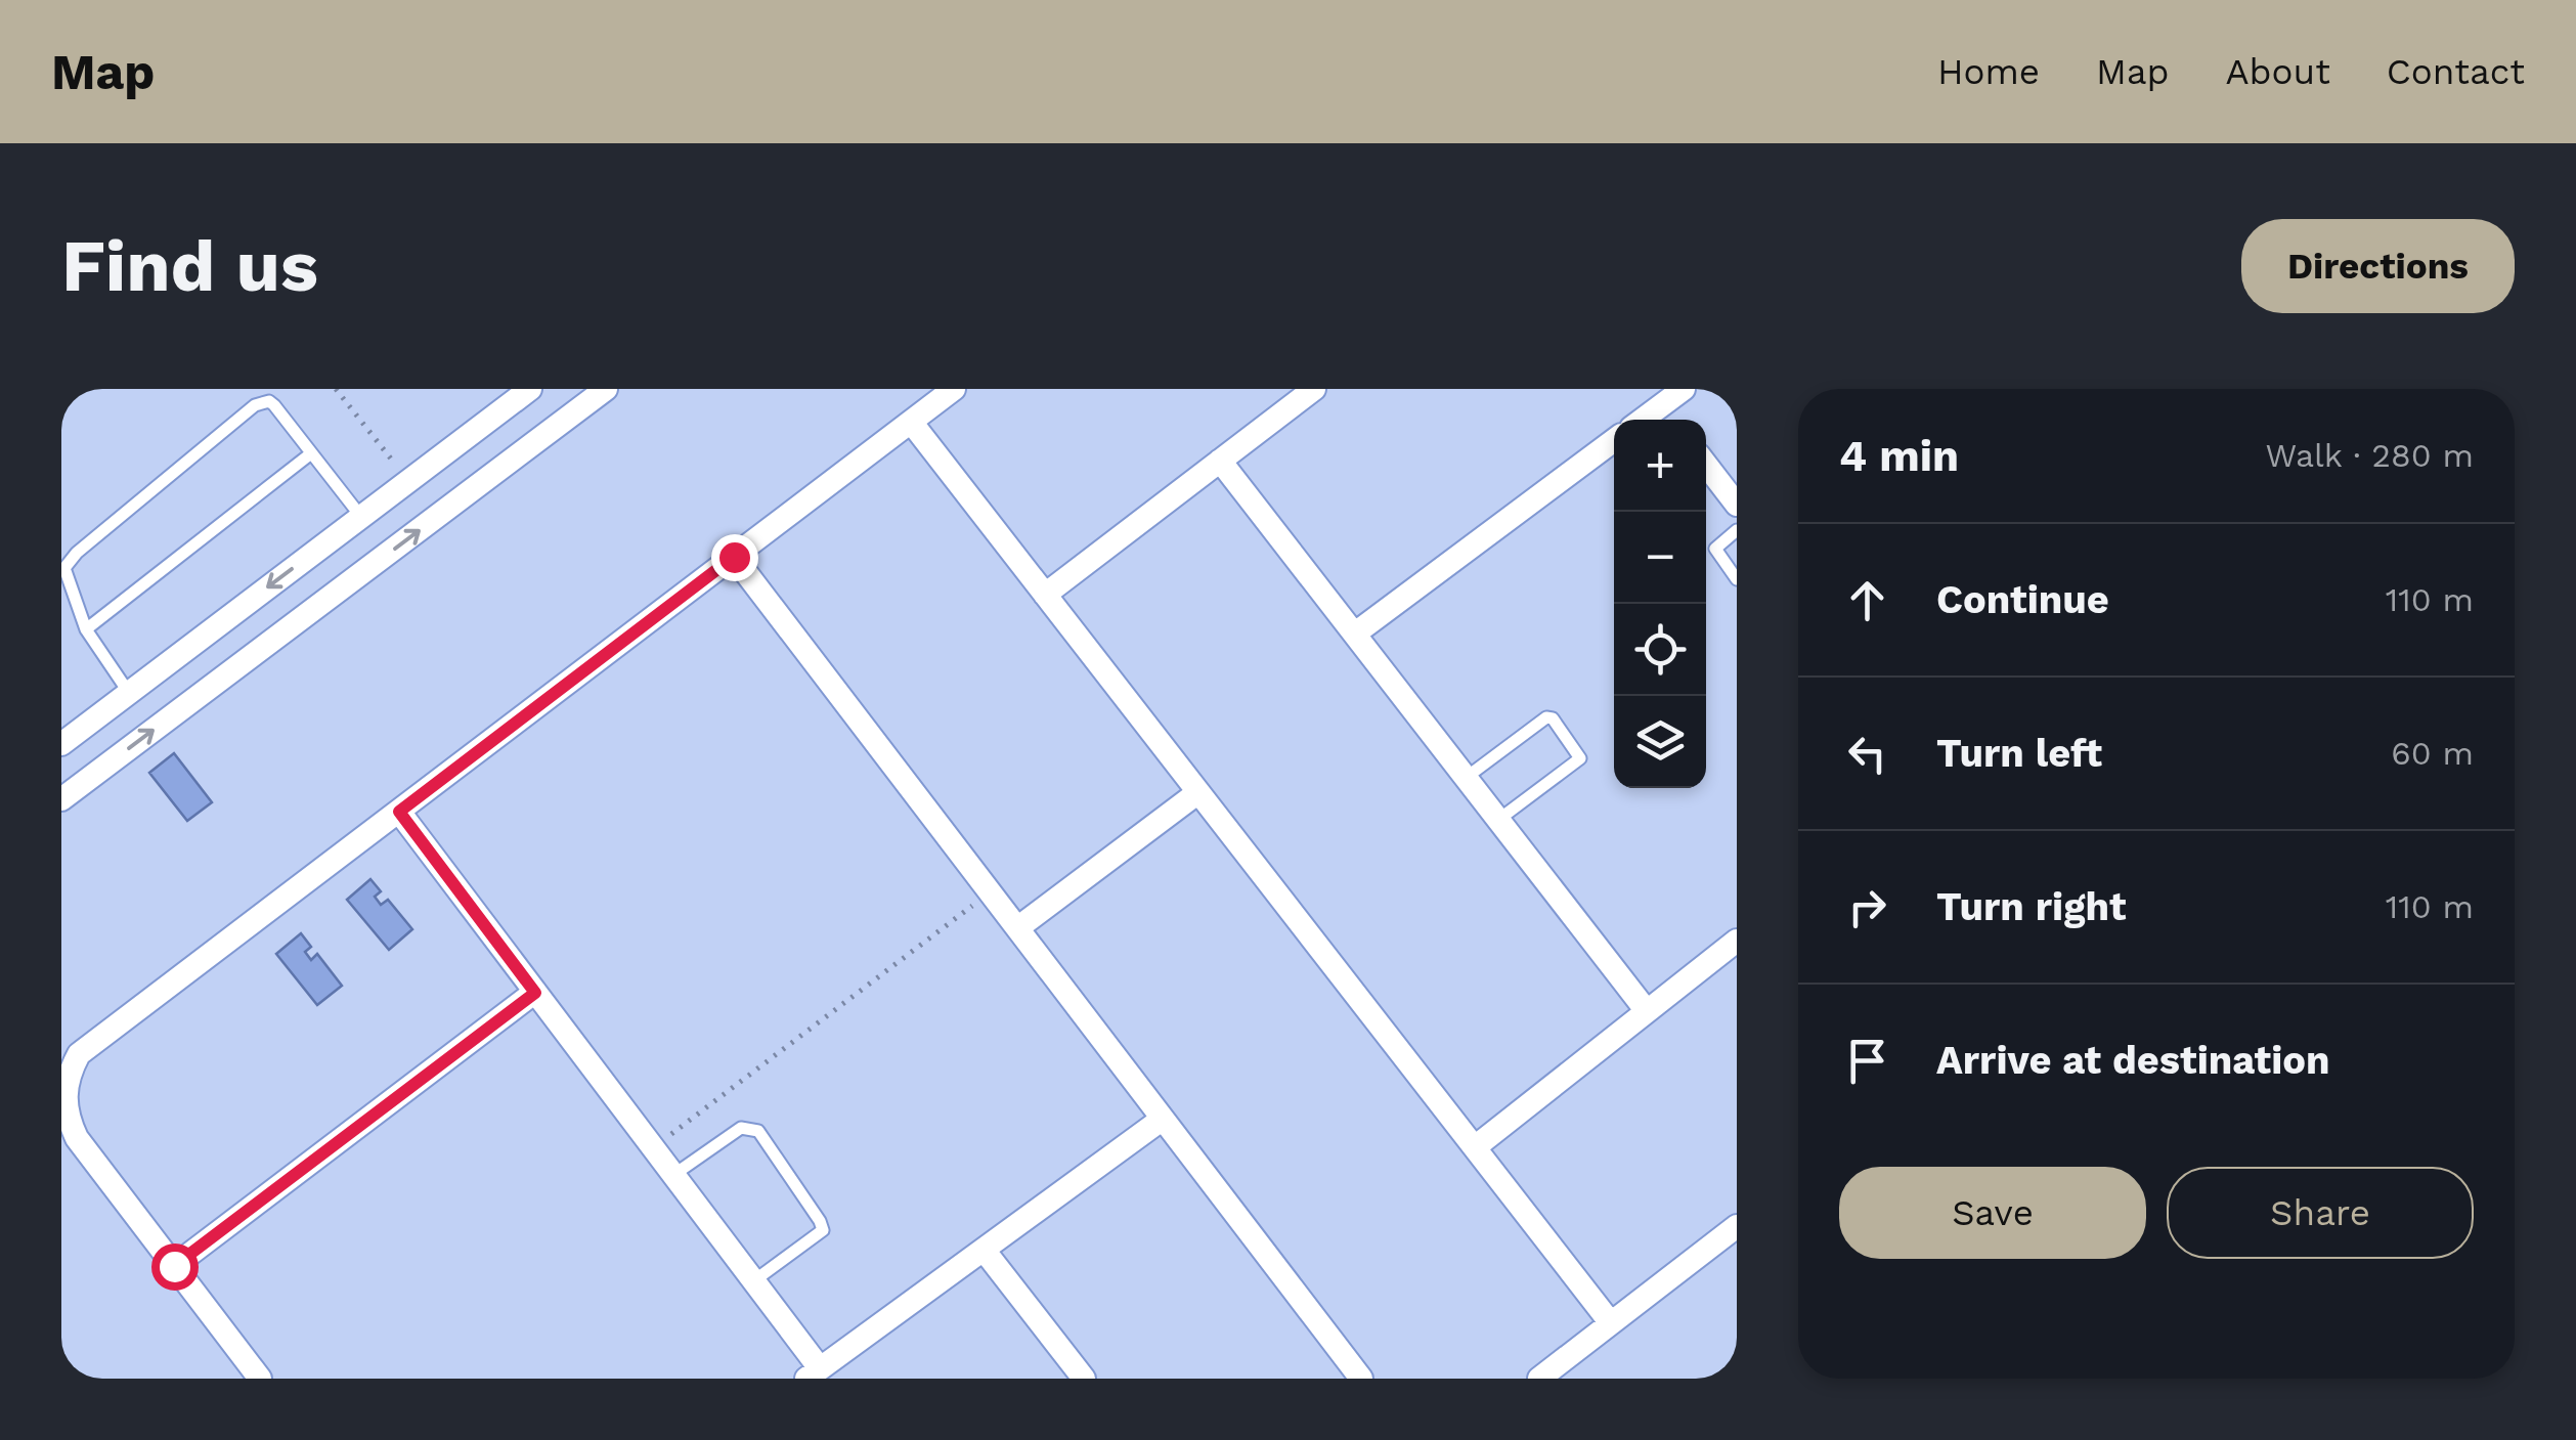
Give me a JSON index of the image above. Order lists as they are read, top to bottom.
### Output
{
  "page": {
    "header": "Map",
    "nav": [
      "Home",
      "Map",
      "About",
      "Contact"
    ],
    "buttons": [
      "Directions",
      ["Save", "Share"]
    ],
    "title": "Find us",
    "heading": ["4 min", "Walk · 280 m"],
    "map_buttons": ["+", "−"],
    "list": [
      ["Continue", "110 m"],
      ["Turn left", "60 m"],
      ["Turn right", "110 m"],
      "Arrive at destination"
    ]
  }
}
